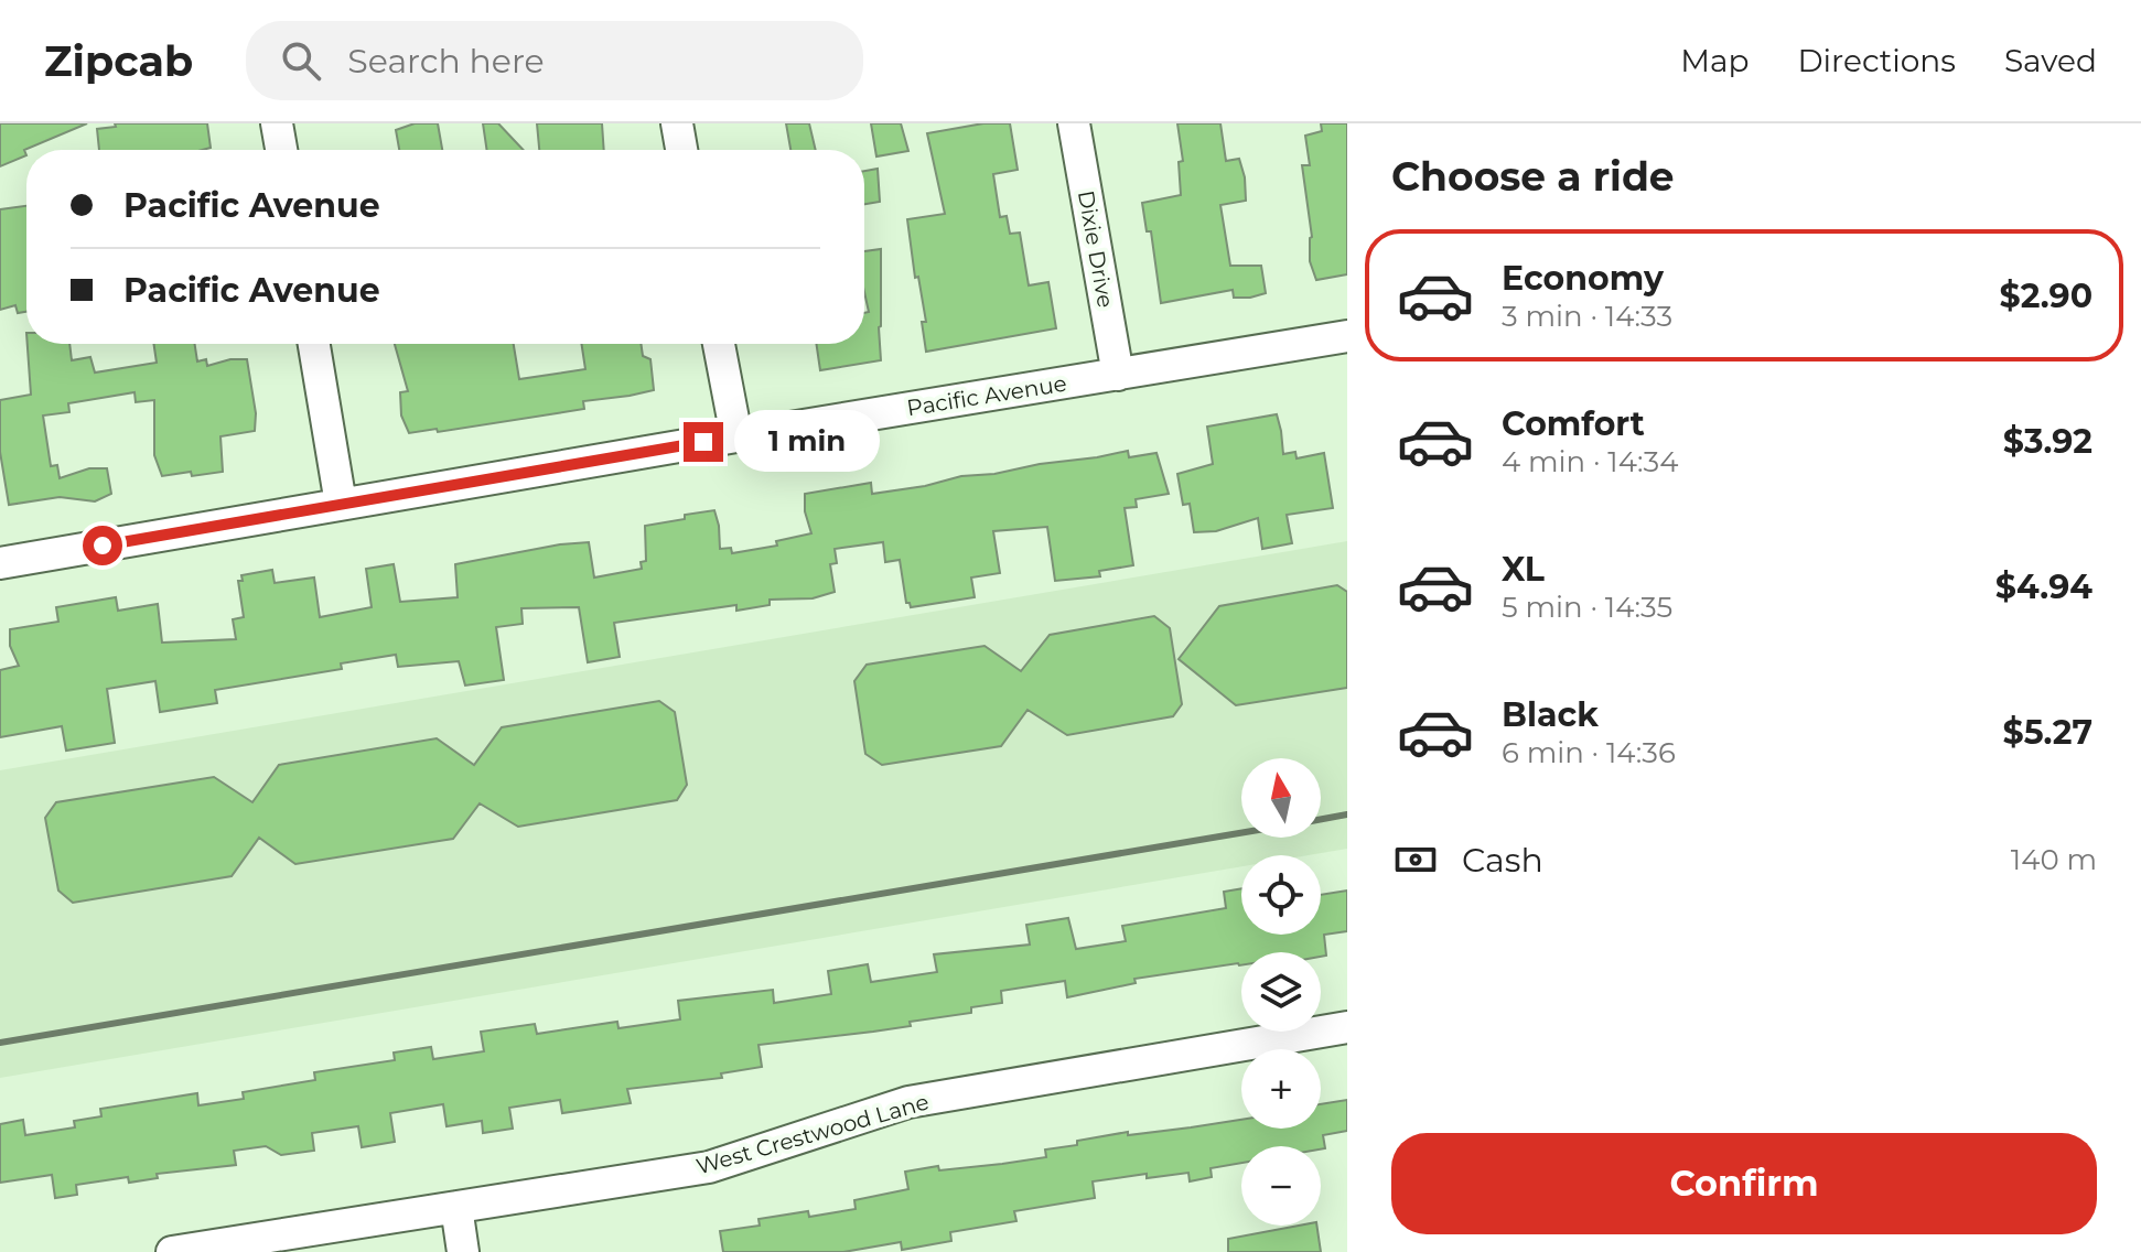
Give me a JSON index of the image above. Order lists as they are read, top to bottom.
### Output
{
  "streets": {
    "street": ["Dixie Drive", "Pacific Avenue", "West Crestwood Lane"]
  },
  "crossings": [
    ["Dixie Drive", "Pacific Avenue"]
  ],
  "north": "top",
  "page": {
    "header": "Zipcab",
    "search": "Search here",
    "nav": ["Map", "Directions", "Saved"],
    "heading": "Choose a ride",
    "banner": ["Pacific Avenue", "Pacific Avenue"],
    "list": [
      {
        "name": "Economy",
        "note": "3 min · 14:33",
        "value": "$2.90"
      },
      {
        "name": "Comfort",
        "note": "4 min · 14:34",
        "value": "$3.92"
      },
      {
        "name": "XL",
        "note": "5 min · 14:35",
        "value": "$4.94"
      },
      {
        "name": "Black",
        "note": "6 min · 14:36",
        "value": "$5.27"
      }
    ],
    "bubble": "1 min",
    "map_buttons": ["+", "−"],
    "pay": ["Cash", "140 m"],
    "buttons": "Confirm"
  }
}
